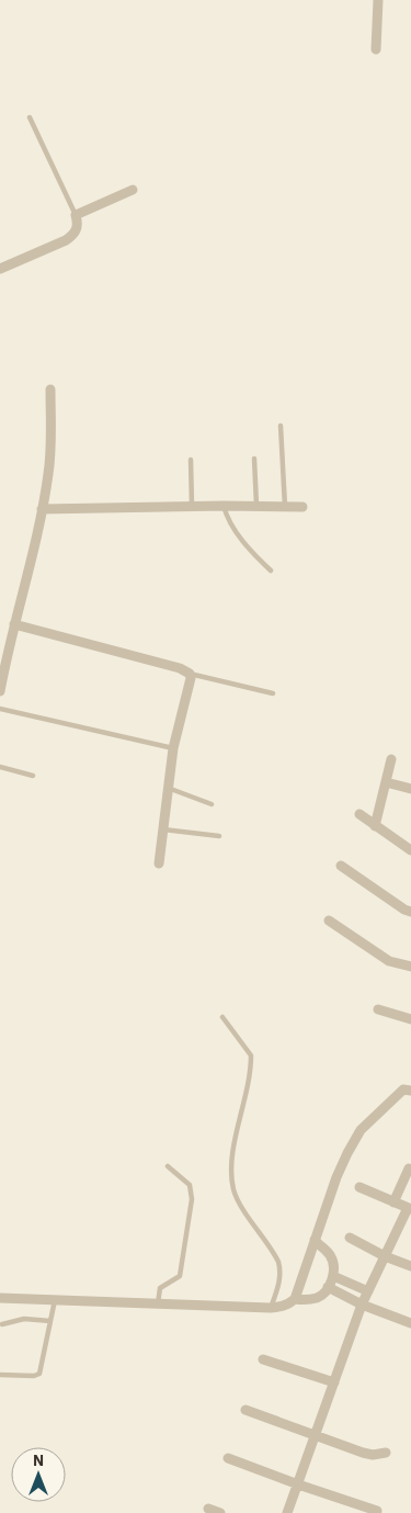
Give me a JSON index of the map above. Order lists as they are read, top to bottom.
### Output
{
  "north": "top"
}
